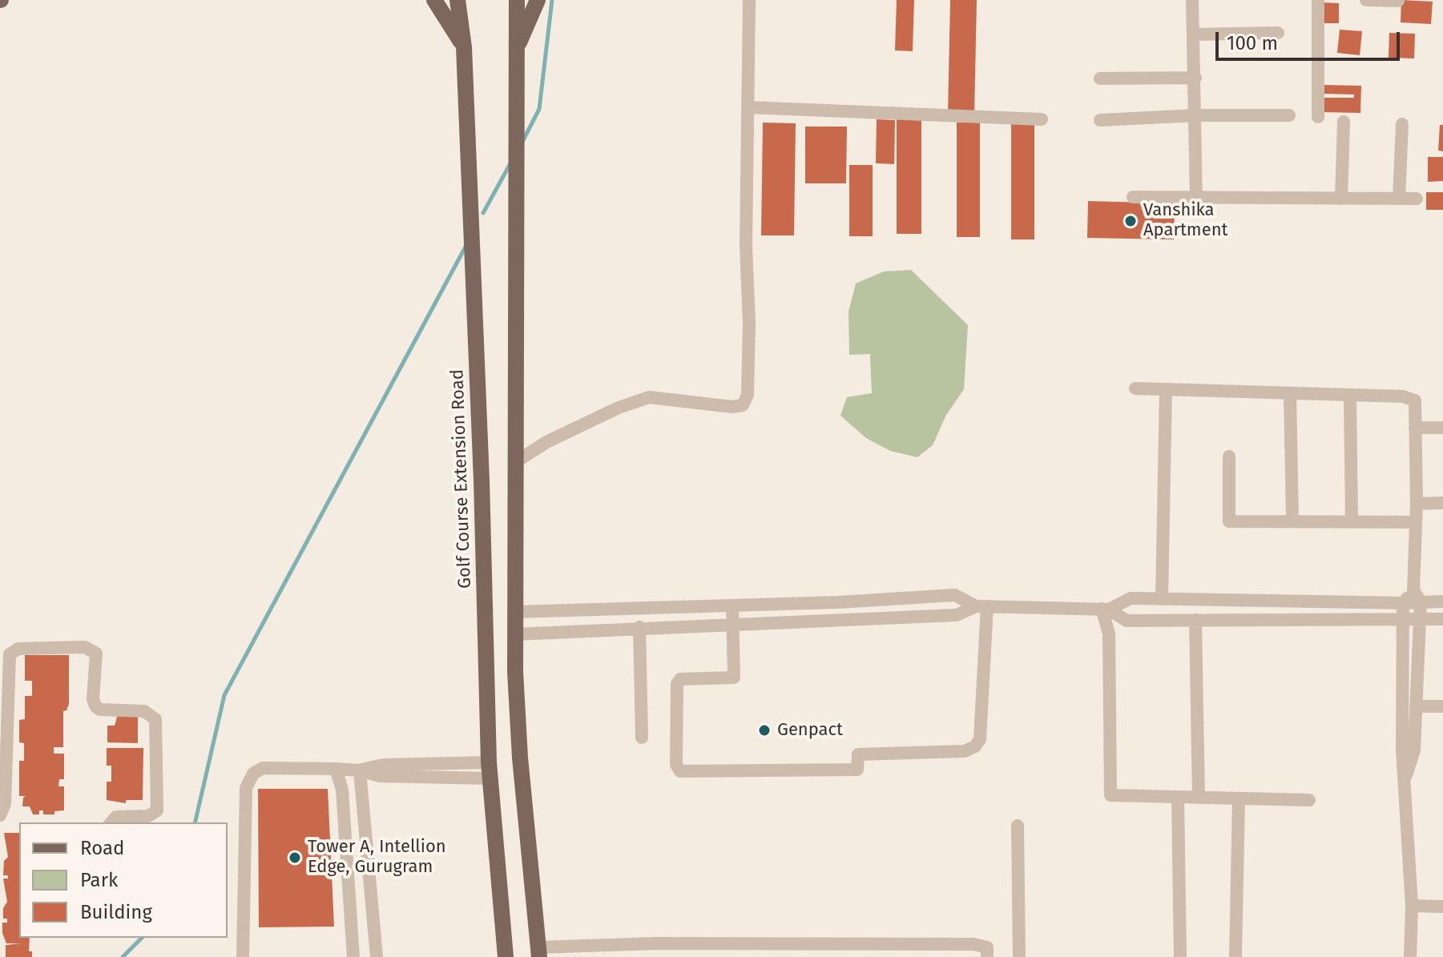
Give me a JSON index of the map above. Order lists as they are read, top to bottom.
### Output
{
  "streets": {
    "main road": ["Golf Course Extension Road"]
  },
  "places": ["Vanshika Apartment", "Genpact", "Tower A, Intellion Edge, Gurugram"],
  "legend": ["Road", "Park", "Building"],
  "scale_bar": "100 m"
}
